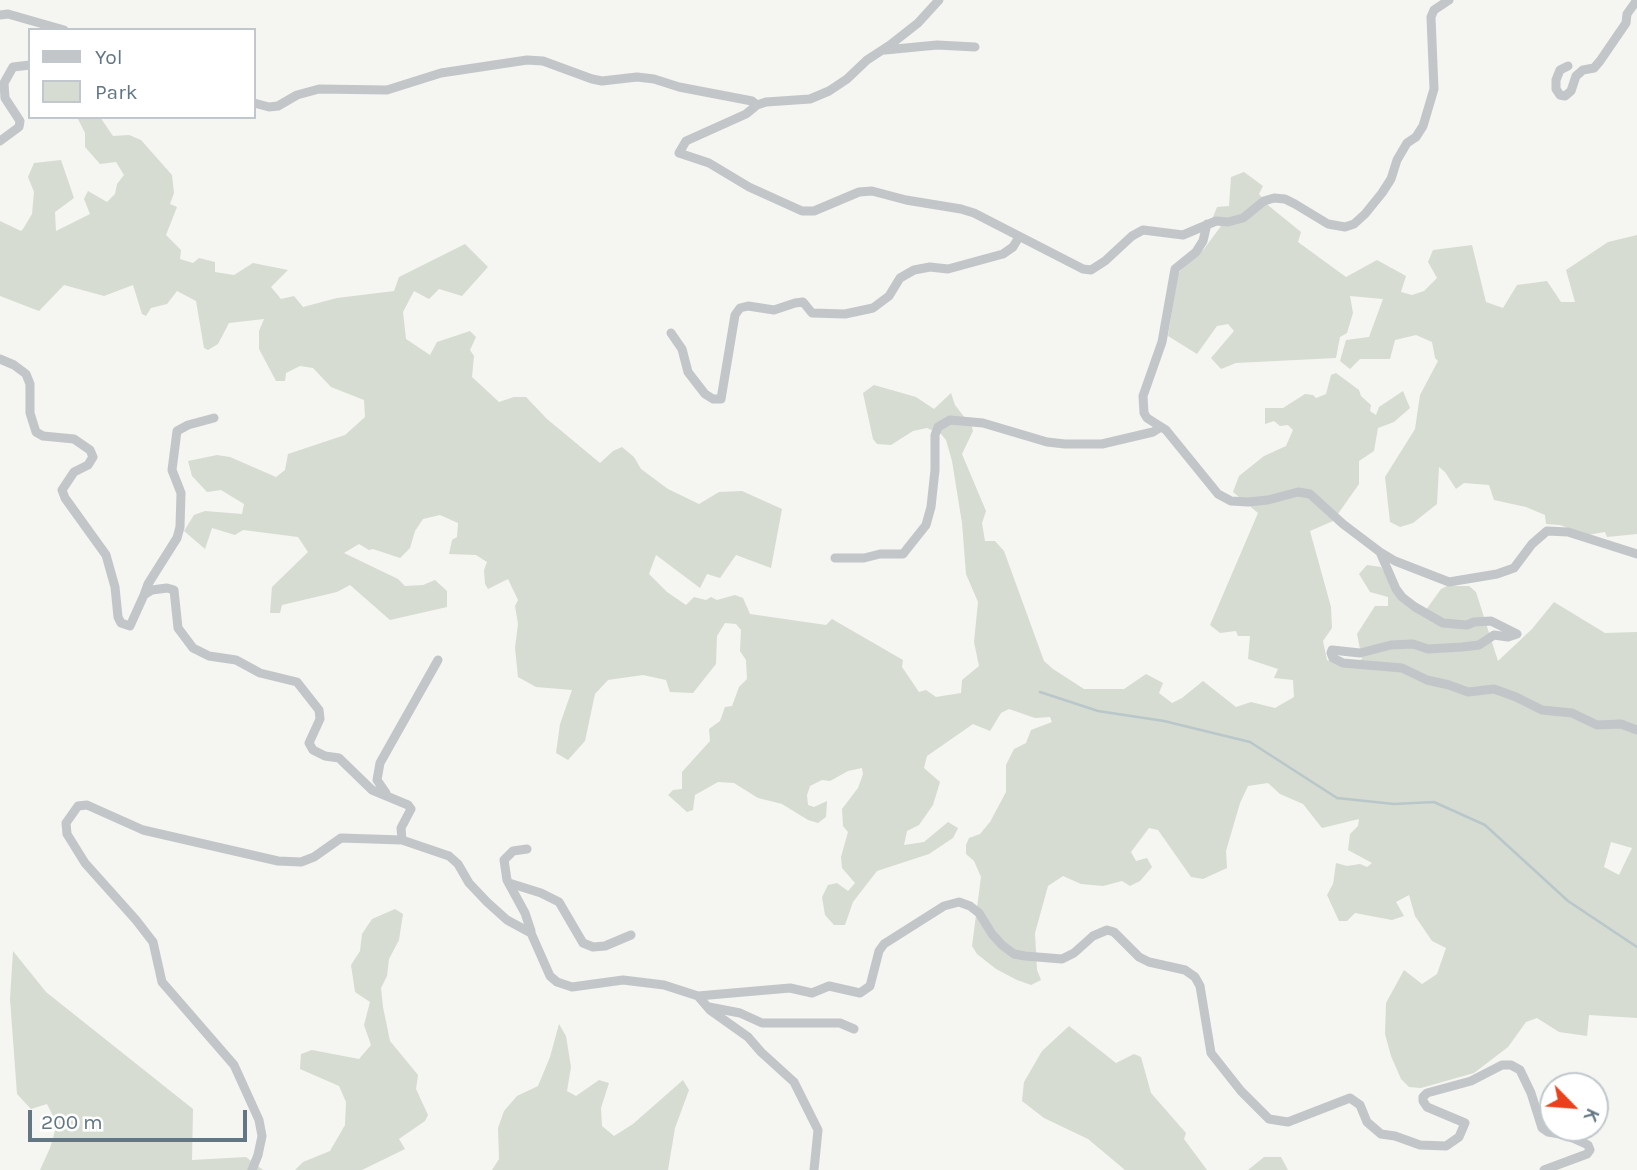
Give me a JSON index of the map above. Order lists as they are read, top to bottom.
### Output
{
  "legend": ["Yol", "Park"],
  "scale_bar": "200 m",
  "north": "bottom right"
}
